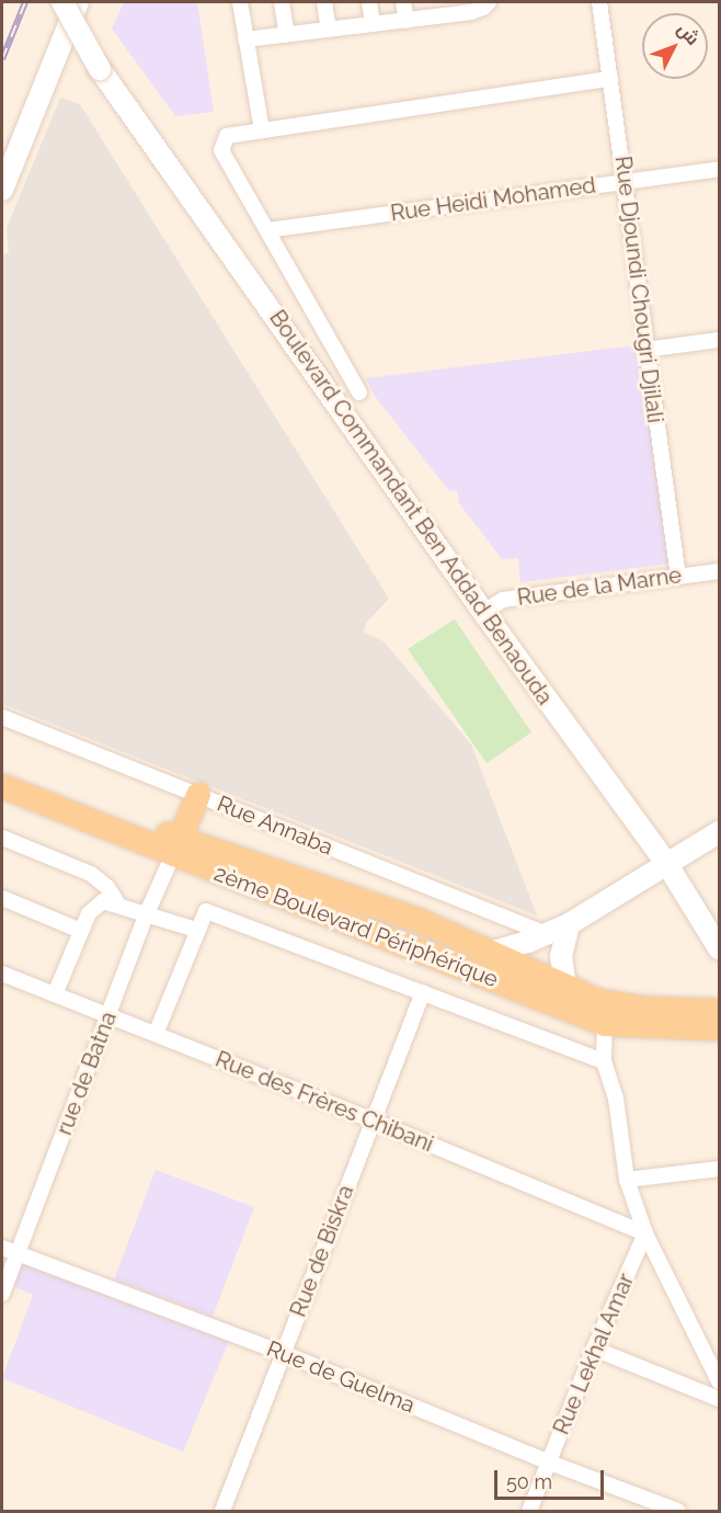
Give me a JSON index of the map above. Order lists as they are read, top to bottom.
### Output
{
  "streets": {
    "main road": ["2ème Boulevard Périphérique"],
    "street": [
      "Rue Heidi Mohamed",
      "Rue Djoundi Chougri Djilali",
      "Boulevard Commandant Ben Addad Benaouda",
      "Rue de la Marne",
      "Rue Annaba",
      "rue de Batna",
      "Rue des Frères Chibani",
      "Rue de Biskra",
      "Rue Lekhal Amar",
      "Rue de Guelma"
    ]
  },
  "crossings": [
    ["Rue Heidi Mohamed", "Rue Djoundi Chougri Djilali"],
    ["Rue Djoundi Chougri Djilali", "Rue de la Marne"],
    ["Boulevard Commandant Ben Addad Benaouda", "Rue de la Marne"],
    ["2ème Boulevard Périphérique", "rue de Batna"],
    ["rue de Batna", "Rue des Frères Chibani"],
    ["rue de Batna", "Rue de Guelma"],
    ["Rue des Frères Chibani", "Rue de Biskra"],
    ["Rue des Frères Chibani", "Rue Lekhal Amar"],
    ["Rue de Biskra", "Rue de Guelma"],
    ["Rue Lekhal Amar", "Rue de Guelma"]
  ],
  "scale_bar": "50 m",
  "north": "top right"
}
